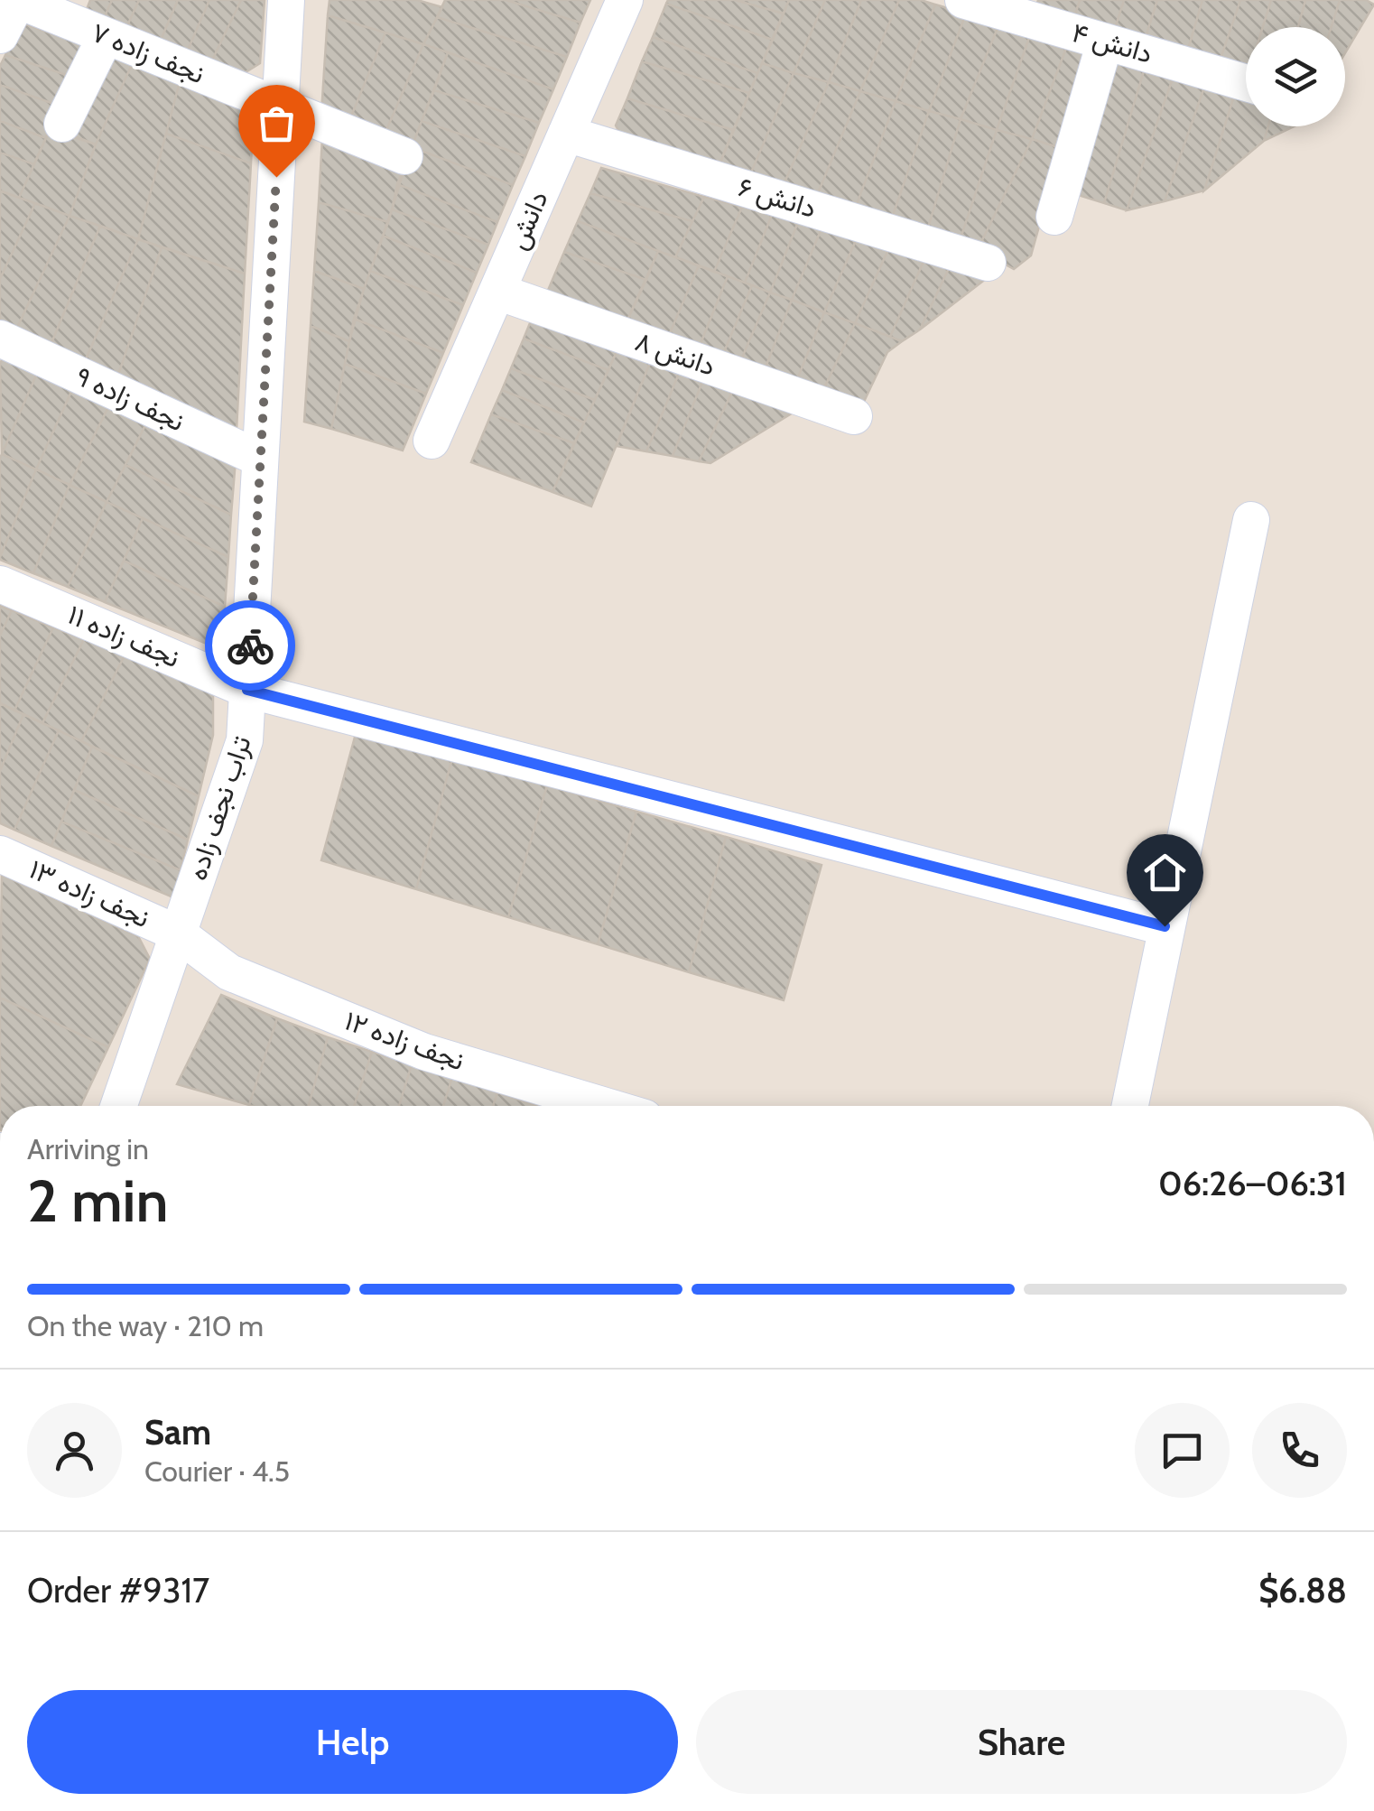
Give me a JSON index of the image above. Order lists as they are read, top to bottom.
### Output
{
  "streets": {
    "street": [
      "دانش ۴",
      "نجف زاده ۷",
      "دانش ۶",
      "دانش",
      "دانش ۸",
      "نجف زاده ۹",
      "نجف زاده ۱۱",
      "تراب نجف زاده",
      "نجف زاده ۱۳",
      "نجف زاده ۱۲"
    ]
  },
  "crossings": [
    ["نجف زاده ۷", "تراب نجف زاده"],
    ["دانش ۶", "دانش"],
    ["دانش", "دانش ۸"],
    ["نجف زاده ۹", "تراب نجف زاده"],
    ["نجف زاده ۱۱", "تراب نجف زاده"],
    ["تراب نجف زاده", "نجف زاده ۱۳"],
    ["تراب نجف زاده", "نجف زاده ۱۲"],
    ["نجف زاده ۱۳", "نجف زاده ۱۲"]
  ],
  "page": {
    "heading": ["2 min", "Arriving in", "06:26–06:31"],
    "panel": [
      "Sam",
      "Courier · 4.5",
      "Order #9317",
      "$6.88"
    ],
    "bar": "On the way · 210 m",
    "buttons": ["Help", "Share"]
  }
}
